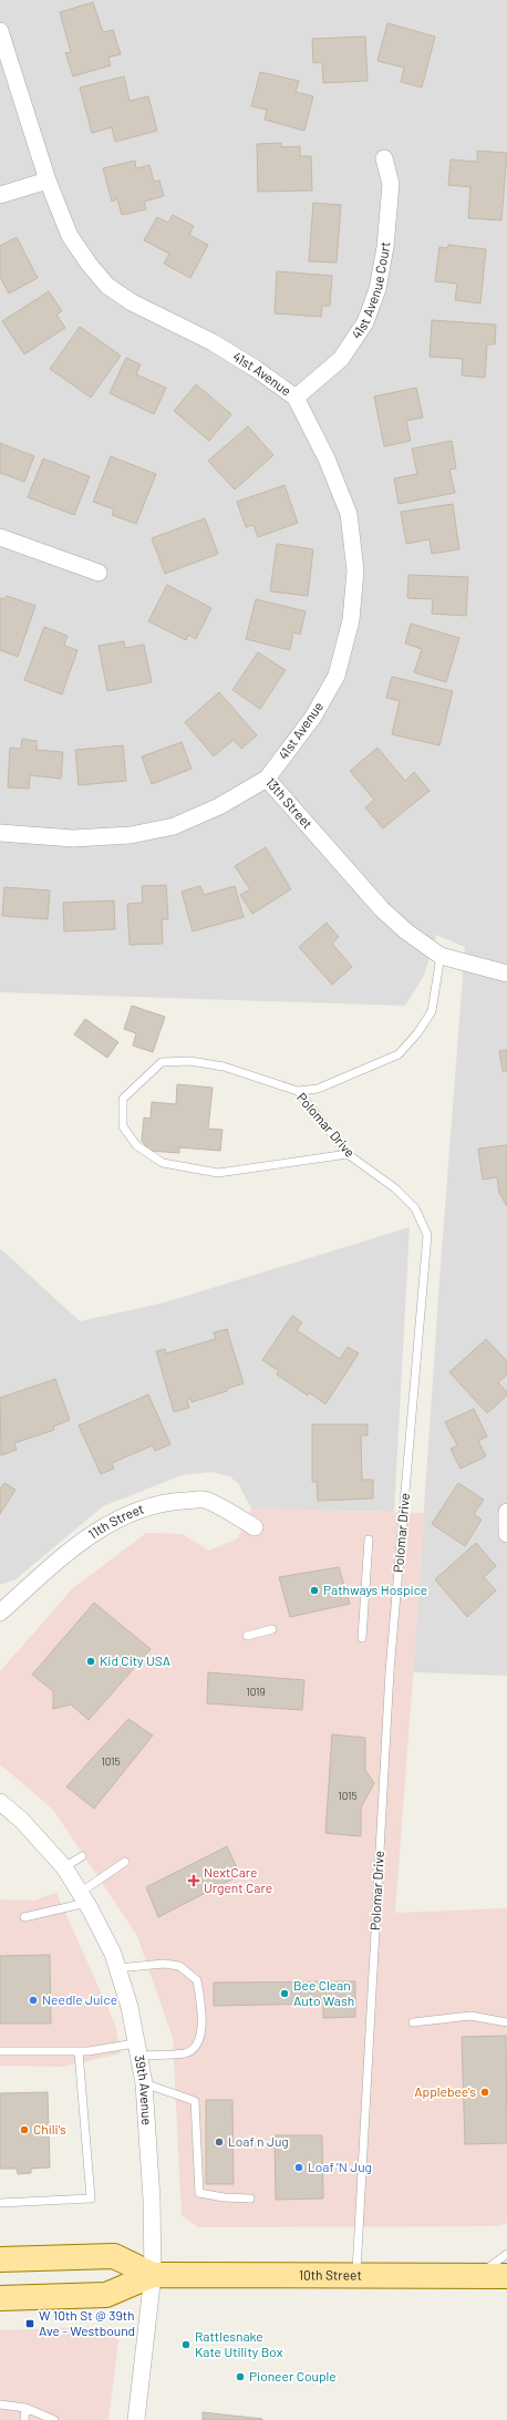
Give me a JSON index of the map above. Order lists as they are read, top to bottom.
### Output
{
  "streets": {
    "main road": ["10th Street"],
    "street": [
      "41st Avenue Court",
      "41st Avenue",
      "13th Street",
      "11th Street",
      "39th Avenue"
    ],
    "lane": ["Polomar Drive"]
  },
  "crossings": [
    ["41st Avenue Court", "41st Avenue"],
    ["41st Avenue", "13th Street"],
    ["Polomar Drive", "10th Street"],
    ["39th Avenue", "10th Street"]
  ],
  "places": {
    "other": [
      "Pathways Hospice",
      "Kid City USA",
      "Bee Clean Auto Wash",
      "Needle Juice",
      "Applebee's",
      "Chili's",
      "Loaf n Jug",
      "Loaf 'N Jug",
      "Rattlesnake Kate Utility Box",
      "Pioneer Couple"
    ],
    "health": ["NextCare Urgent Care"],
    "transit": ["W 10th St @ 39th Ave - Westbound"]
  },
  "house_numbers": ["1019", "1015", "1015"]
}
